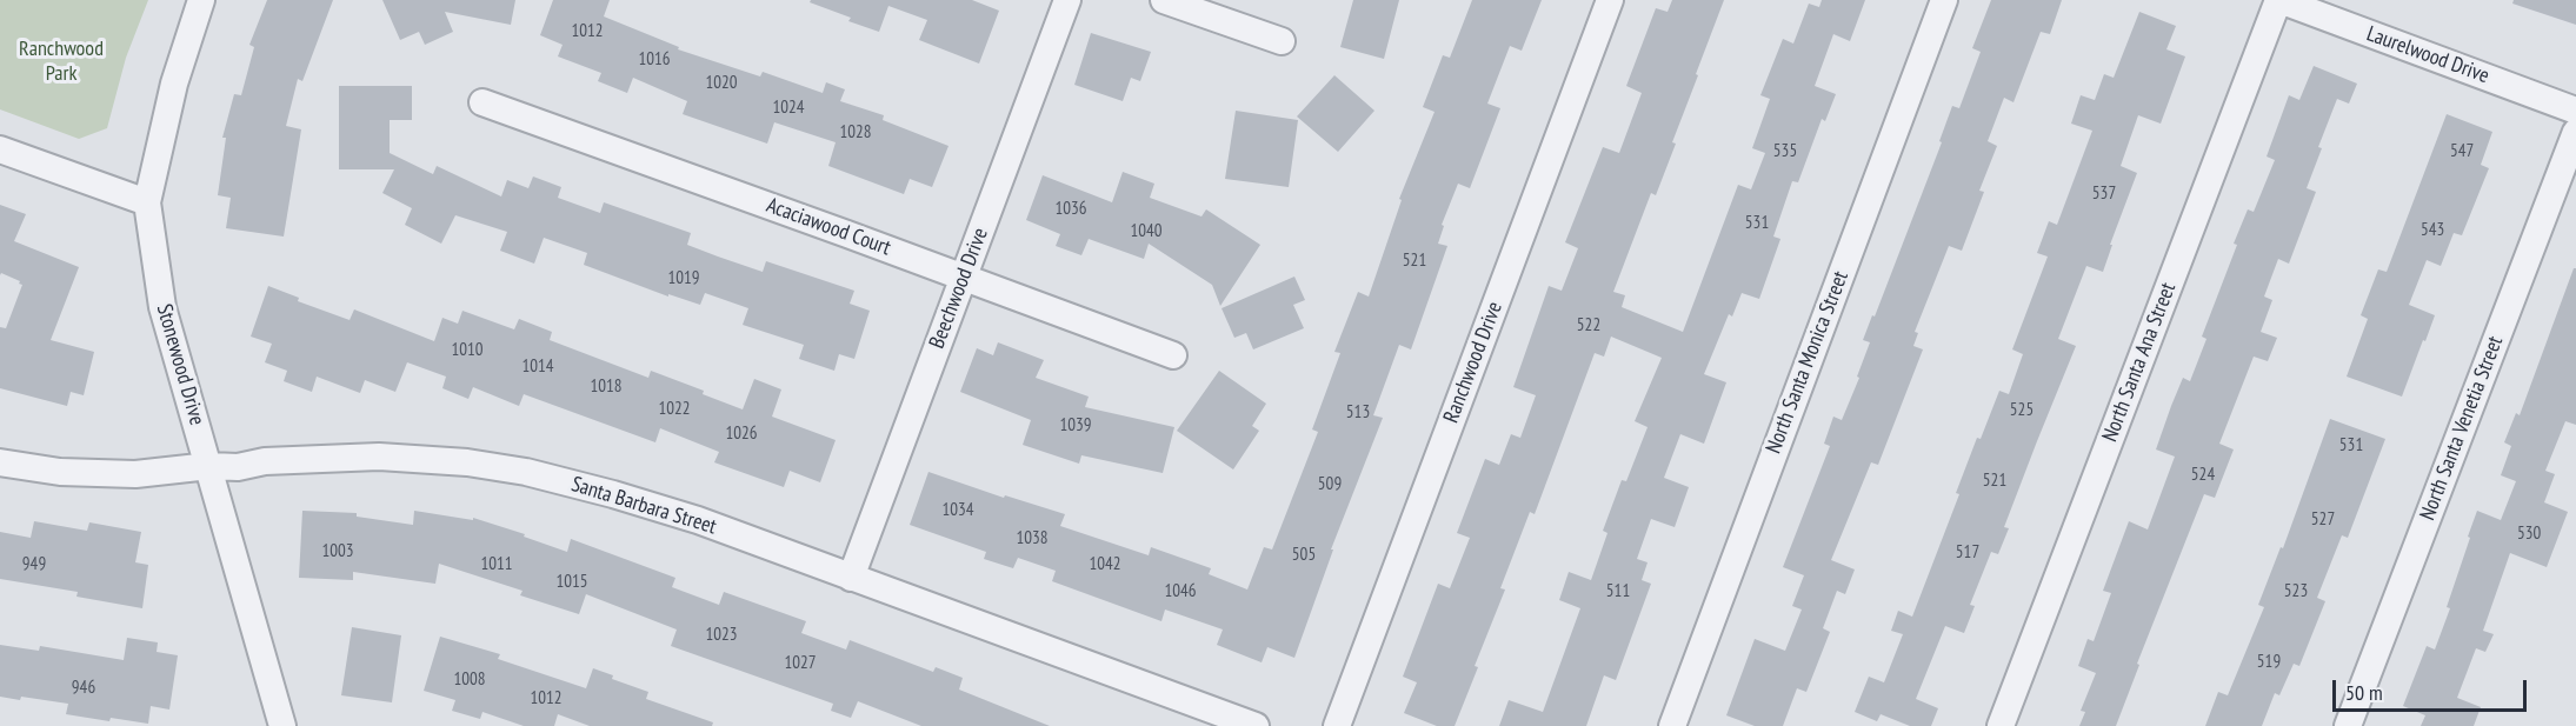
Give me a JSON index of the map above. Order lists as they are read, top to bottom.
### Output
{
  "streets": {
    "street": [
      "Laurelwood Drive",
      "Acaciawood Court",
      "Beechwood Drive",
      "Ranchwood Drive",
      "North Santa Monica Street",
      "North Santa Ana Street",
      "Stonewood Drive",
      "North Santa Venetia Street",
      "Santa Barbara Street"
    ]
  },
  "crossings": [
    ["Laurelwood Drive", "North Santa Ana Street"],
    ["Acaciawood Court", "Beechwood Drive"],
    ["Beechwood Drive", "Santa Barbara Street"],
    ["Stonewood Drive", "Santa Barbara Street"]
  ],
  "parks": ["Ranchwood Park"],
  "house_numbers": [
    "1012",
    "1016",
    "1020",
    "1024",
    "1028",
    "535",
    "547",
    "537",
    "1036",
    "531",
    "543",
    "1040",
    "521",
    "1019",
    "522",
    "1010",
    "1014",
    "1018",
    "1022",
    "525",
    "513",
    "1039",
    "1026",
    "531",
    "524",
    "521",
    "509",
    "1034",
    "527",
    "530",
    "1038",
    "1003",
    "517",
    "505",
    "949",
    "1011",
    "1042",
    "1015",
    "1046",
    "511",
    "523",
    "1023",
    "519",
    "1027",
    "1008",
    "946",
    "1012"
  ],
  "scale_bar": "50 m"
}
